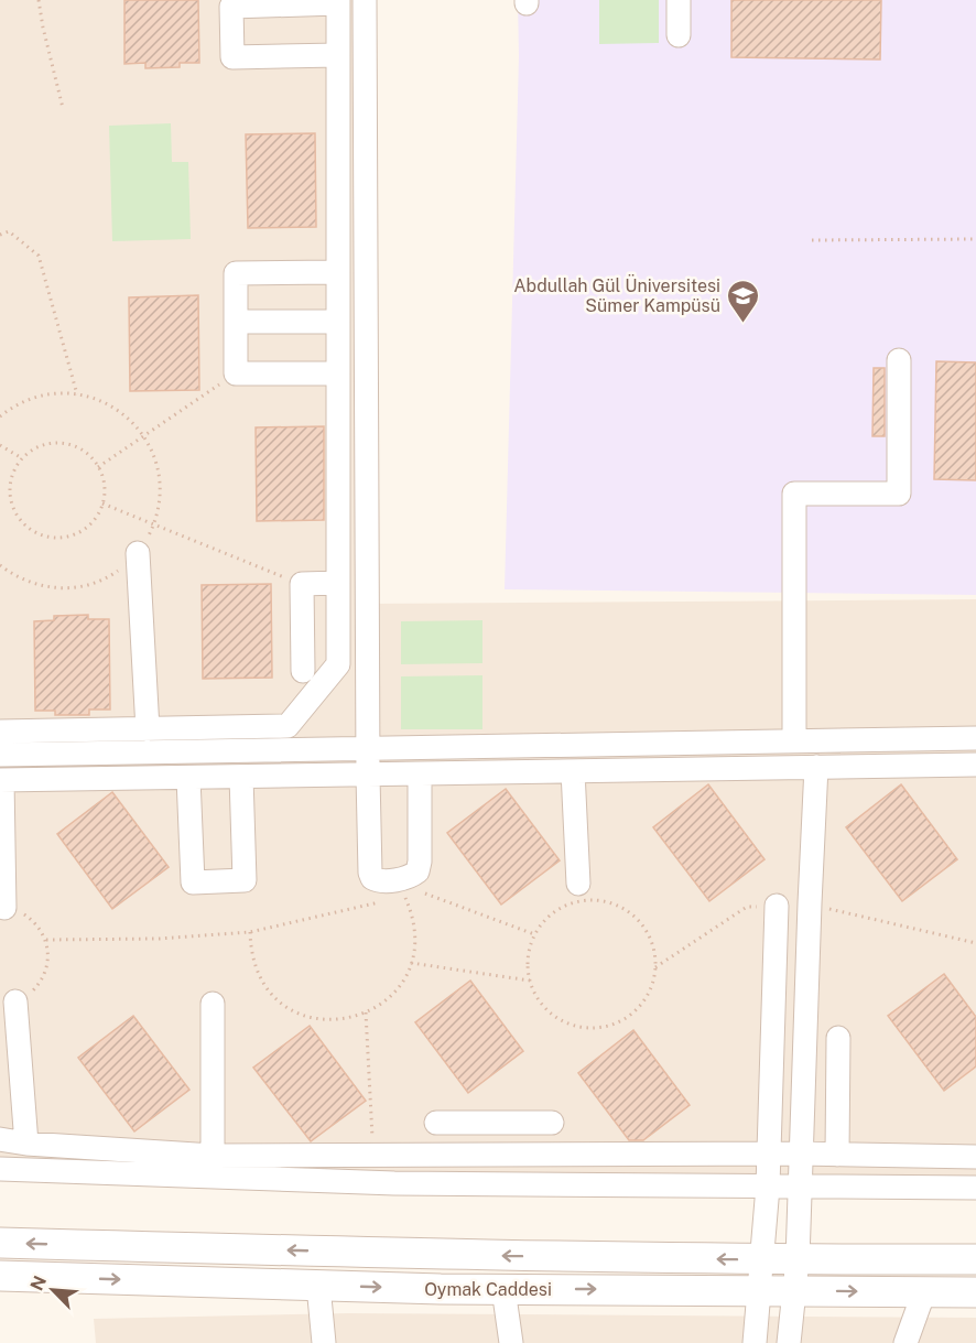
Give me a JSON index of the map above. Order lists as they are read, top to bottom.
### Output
{
  "streets": {
    "street": ["Oymak Caddesi"]
  },
  "places": {
    "school or university": ["Abdullah Gül Üniversitesi Sümer Kampüsü"]
  },
  "north": "top left"
}
